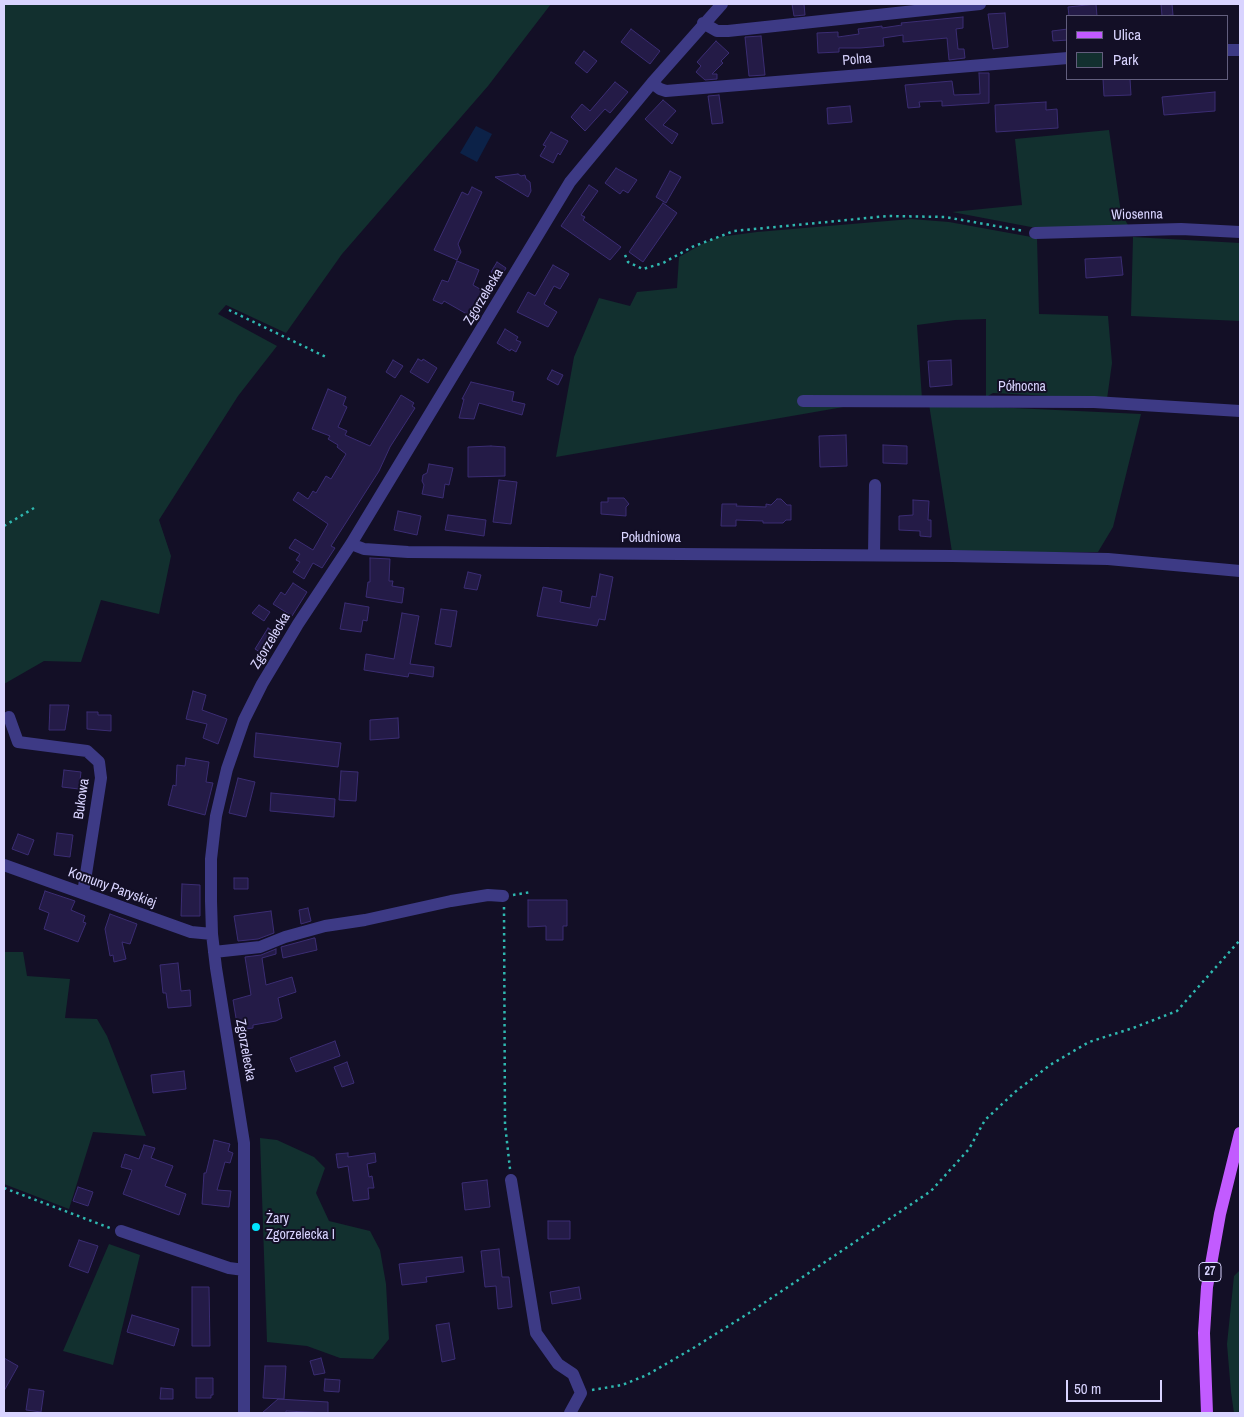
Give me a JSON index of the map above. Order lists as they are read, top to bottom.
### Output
{
  "streets": {
    "main road": ["27"],
    "street": [
      "Polna",
      "Wiosenna",
      "Zgorzelecka",
      "Północna",
      "Południowa",
      "Bukowa",
      "Komuny Paryskiej"
    ]
  },
  "crossings": [
    ["Polna", "Zgorzelecka"],
    ["Zgorzelecka", "Południowa"],
    ["Zgorzelecka", "Komuny Paryskiej"],
    ["Bukowa", "Komuny Paryskiej"]
  ],
  "places": ["Żary Zgorzelecka I"],
  "legend": ["Ulica", "Park"],
  "scale_bar": "50 m"
}
